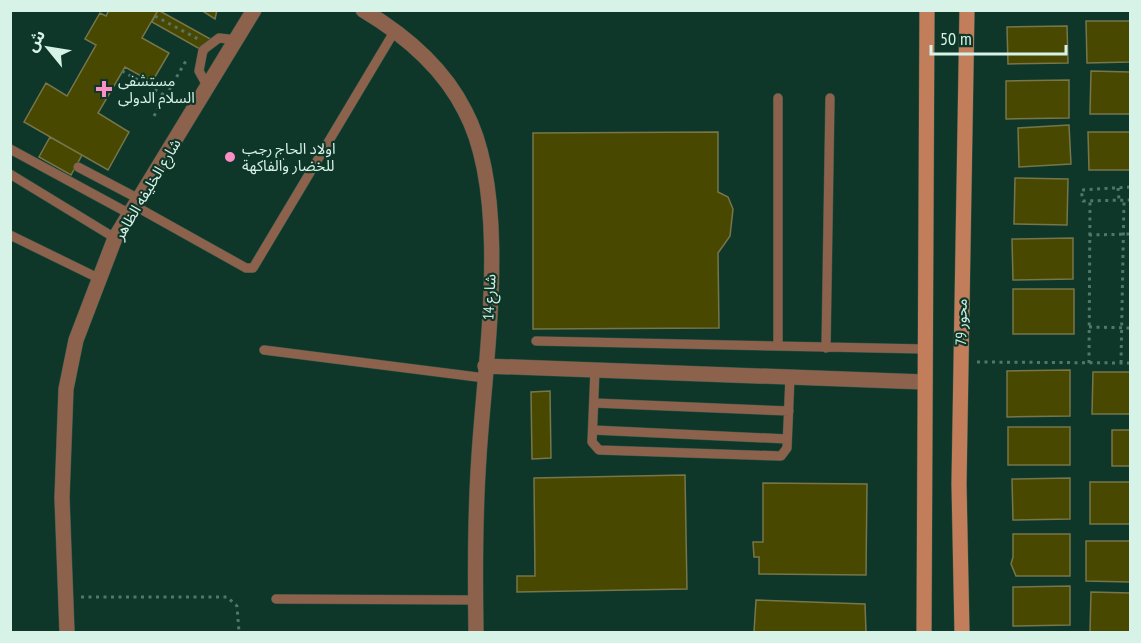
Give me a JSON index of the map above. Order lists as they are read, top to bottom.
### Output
{
  "streets": {
    "main road": ["محور 79"],
    "street": ["شارع الخليفه الظاهر", "شارع 14"]
  },
  "places": {
    "health": ["مستشفى السلام الدولى"],
    "other": ["اولاد الحاج رجب للخضار والفاكهة"]
  },
  "scale_bar": "50 m",
  "north": "top left"
}
